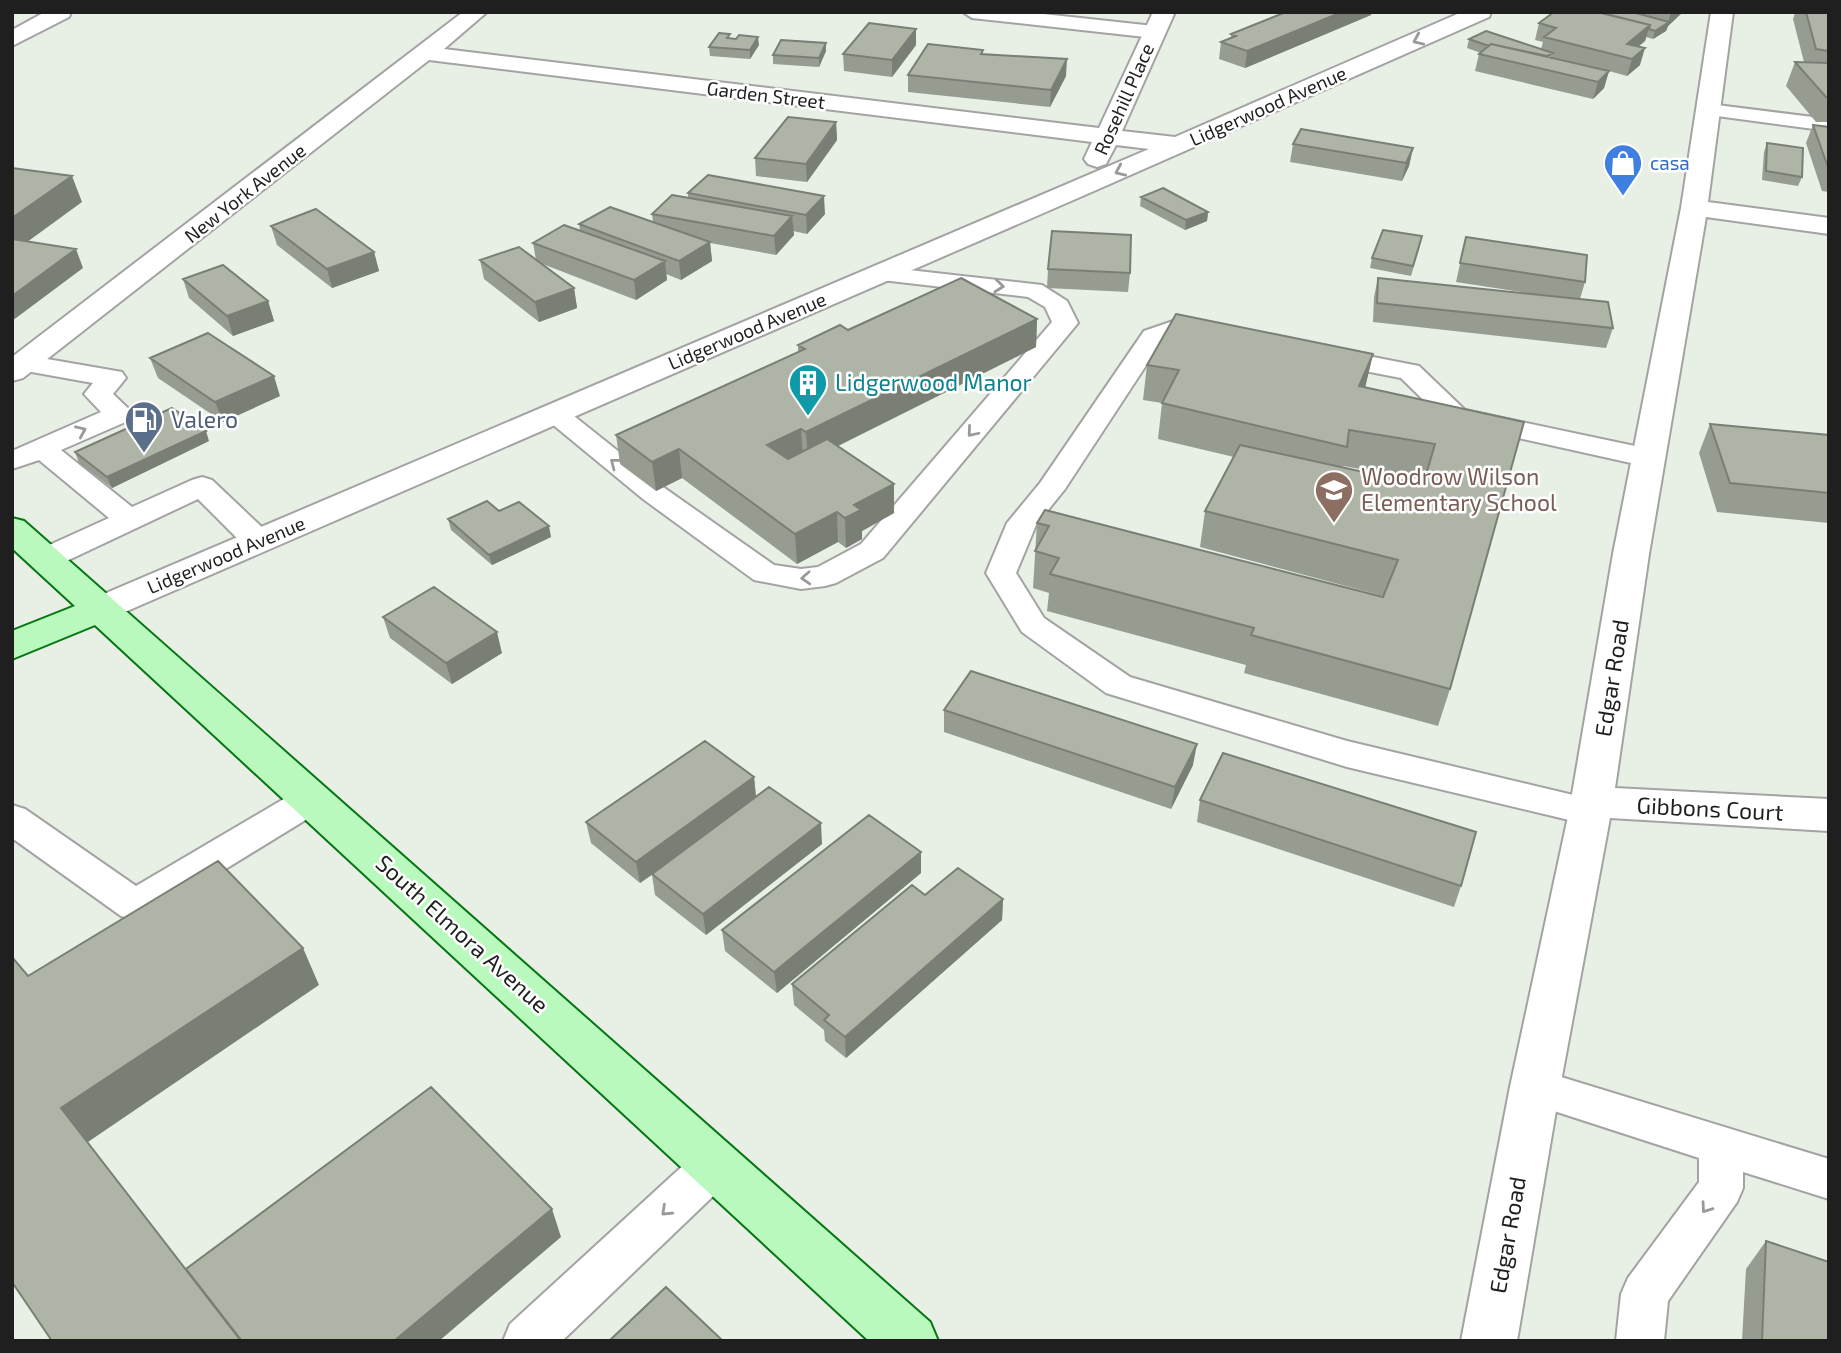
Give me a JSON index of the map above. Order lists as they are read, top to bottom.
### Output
{
  "streets": {
    "main road": ["Lidgerwood Avenue", "South Elmora Avenue"],
    "street": [
      "Garden Street",
      "Rosehill Place",
      "New York Avenue",
      "Edgar Road",
      "Gibbons Court"
    ]
  },
  "crossings": [
    ["Garden Street", "Rosehill Place"],
    ["Garden Street", "Lidgerwood Avenue"],
    ["Garden Street", "New York Avenue"],
    ["Rosehill Place", "Lidgerwood Avenue"],
    ["Lidgerwood Avenue", "South Elmora Avenue"],
    ["Edgar Road", "Gibbons Court"]
  ],
  "places": {
    "shop": ["casa"],
    "building": ["Lidgerwood Manor"],
    "fuel station": ["Valero"],
    "school or university": ["Woodrow Wilson Elementary School"]
  }
}
